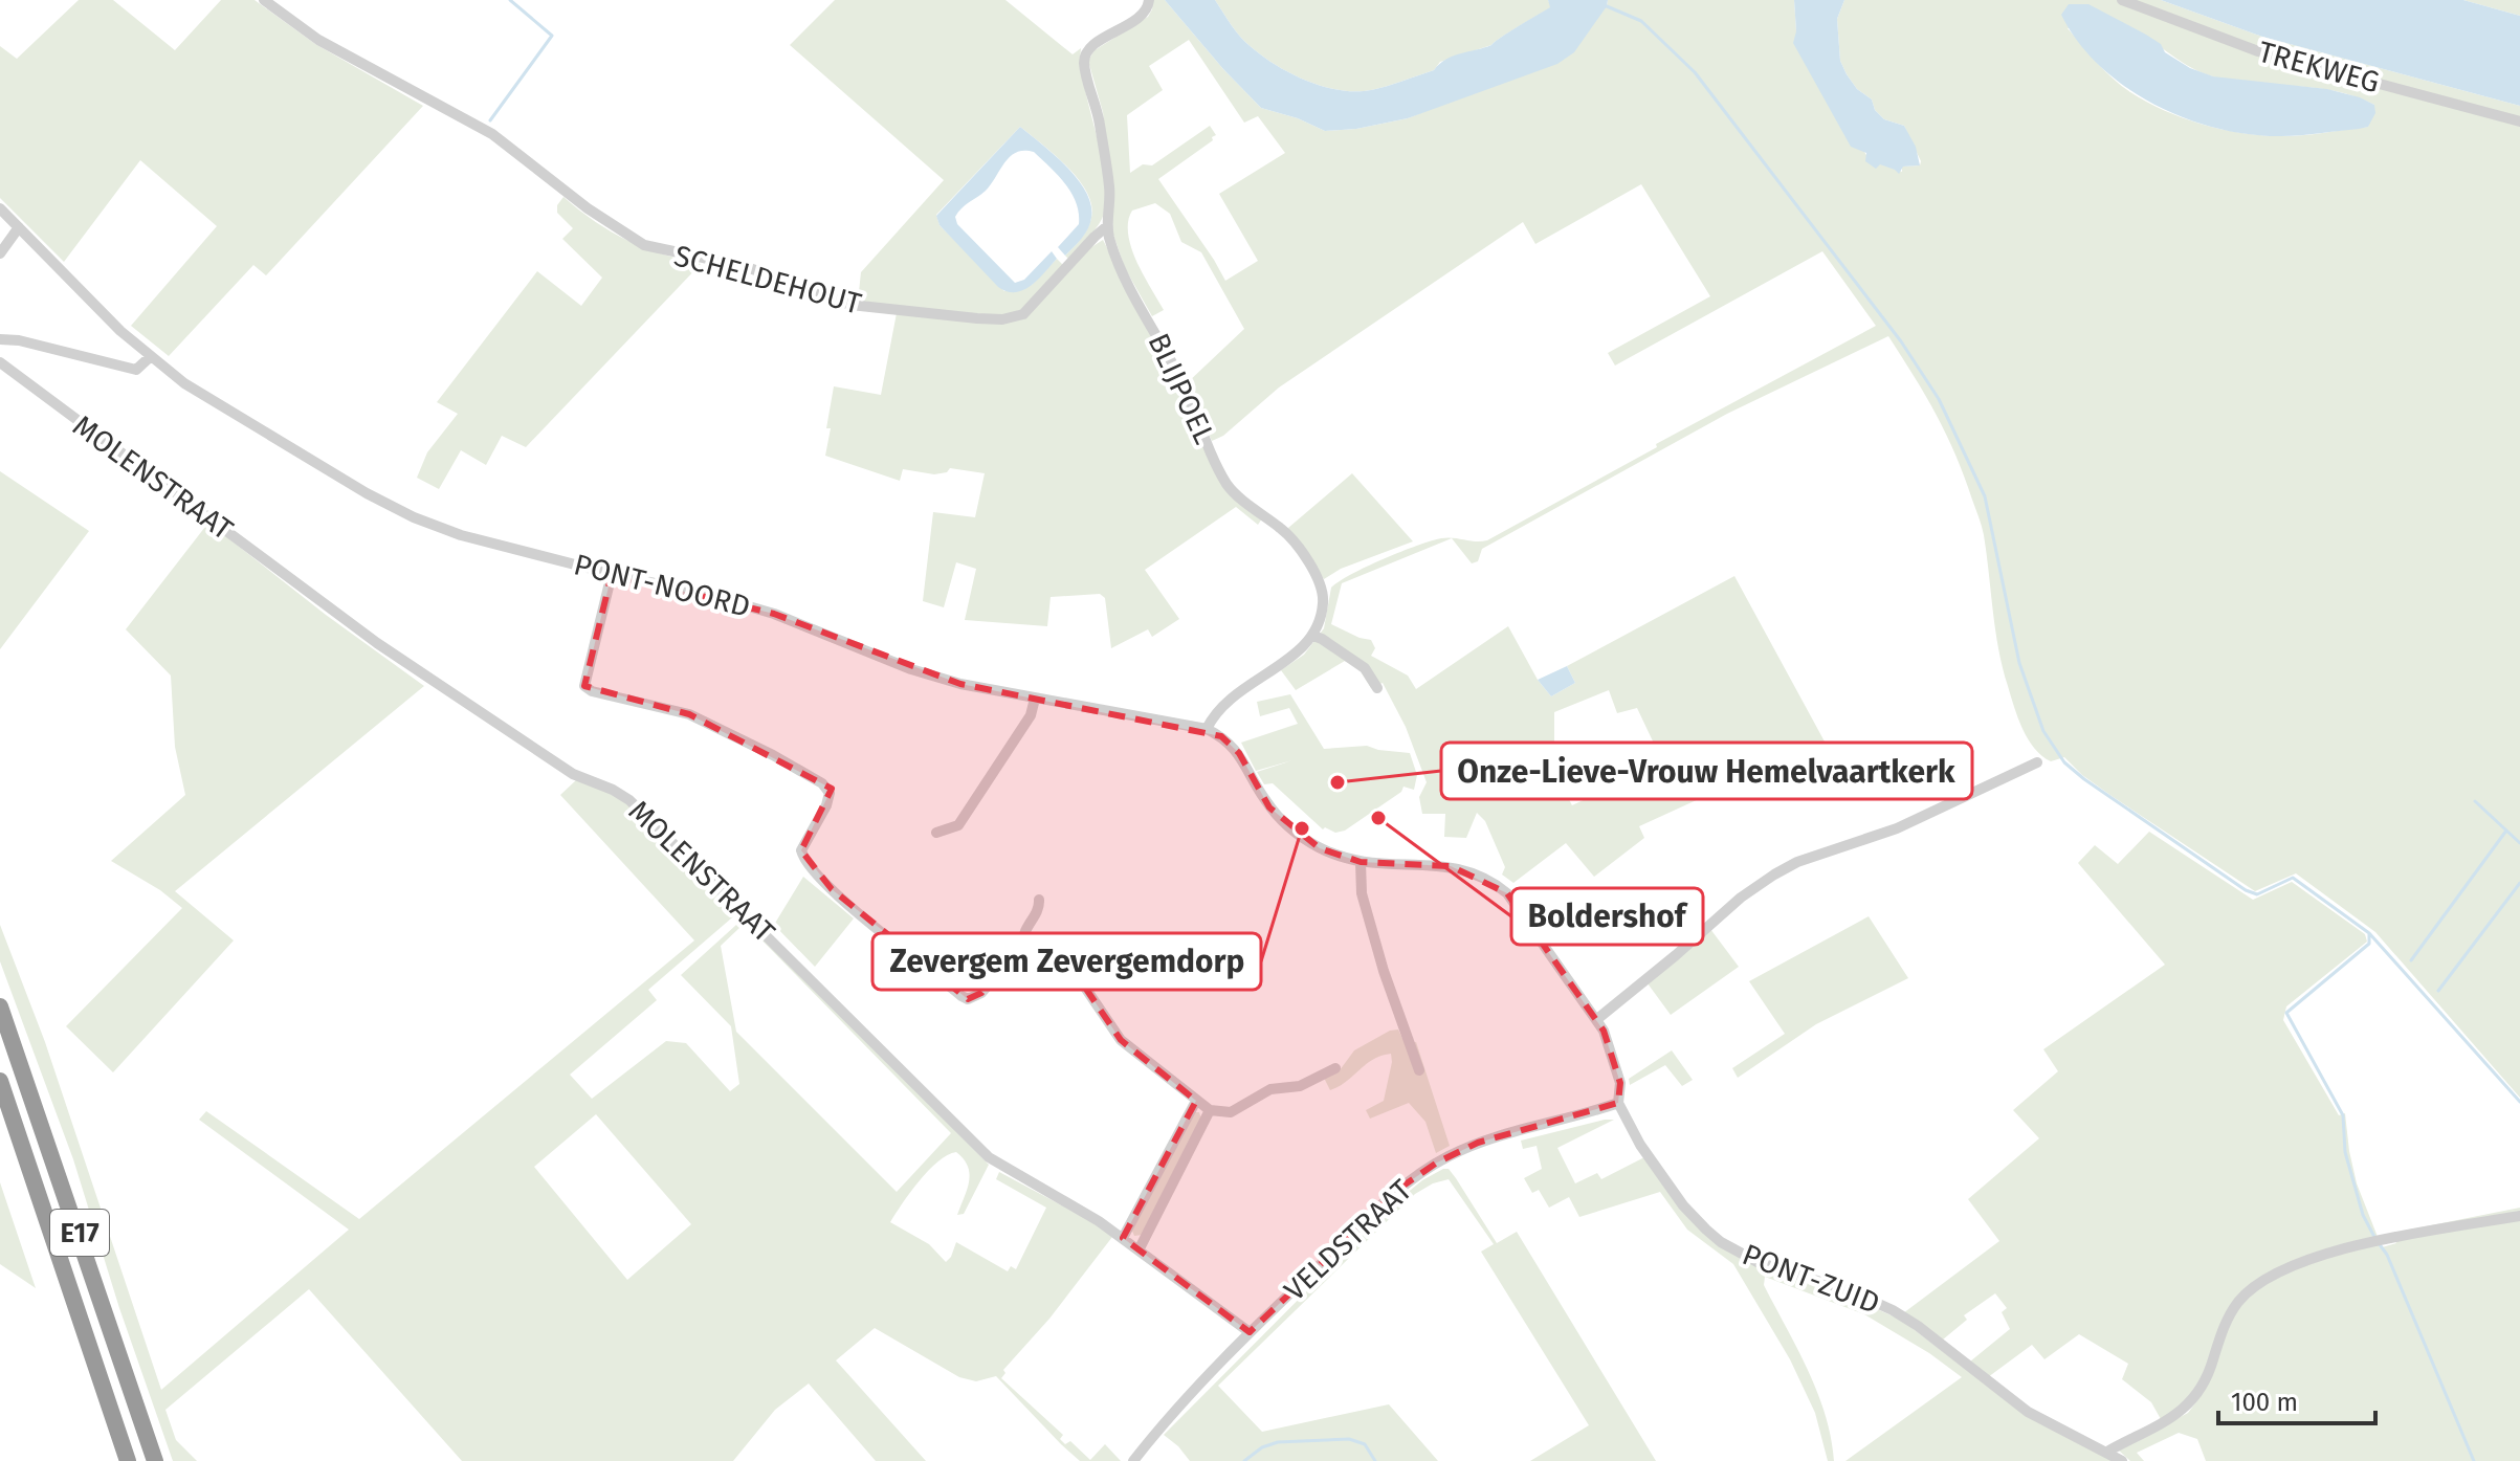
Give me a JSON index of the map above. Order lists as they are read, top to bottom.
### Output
{
  "streets": {
    "highway": ["E17"],
    "street": [
      "TREKWEG",
      "SCHELDEHOUT",
      "BLIJPOEL",
      "MOLENSTRAAT",
      "PONT-NOORD",
      "VELDSTRAAT",
      "PONT-ZUID"
    ]
  },
  "crossings": [
    ["SCHELDEHOUT", "BLIJPOEL"],
    ["MOLENSTRAAT", "VELDSTRAAT"],
    ["VELDSTRAAT", "PONT-ZUID"]
  ],
  "places": ["Onze-Lieve-Vrouw Hemelvaartkerk", "Boldershof", "Zevergem Zevergemdorp"],
  "scale_bar": "100 m"
}
